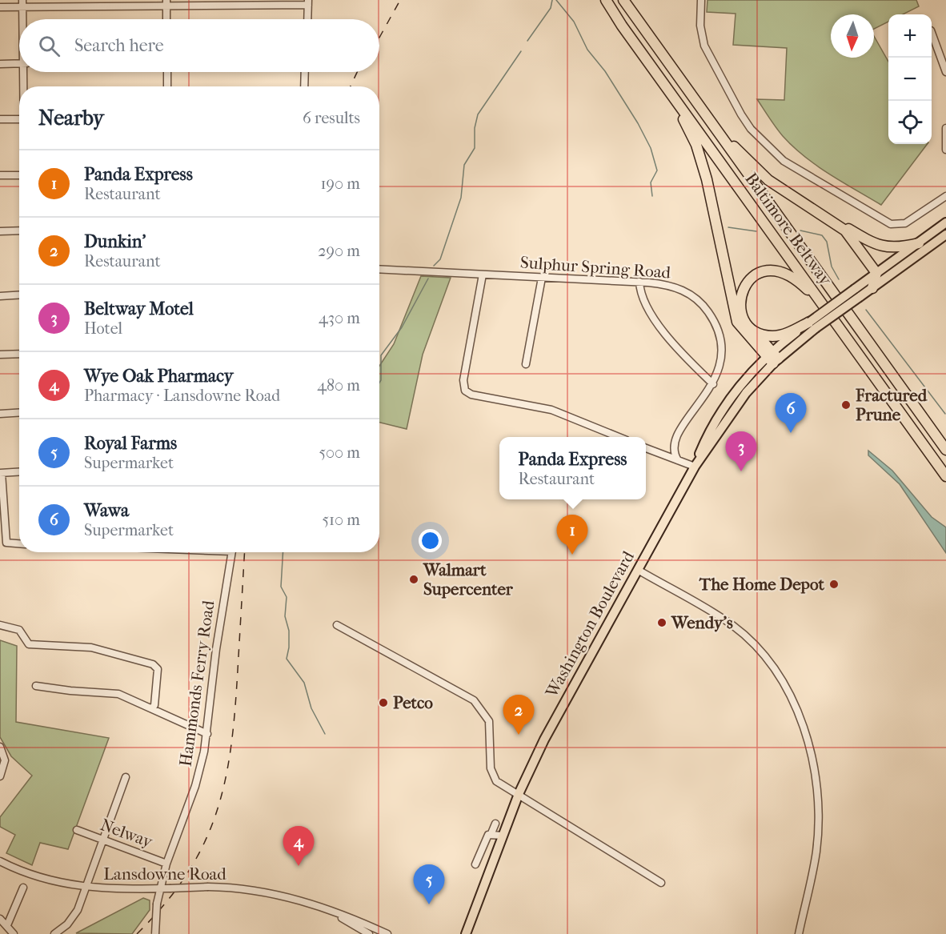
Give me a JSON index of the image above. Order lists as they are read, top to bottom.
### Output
{
  "streets": {
    "highway": ["Baltimore Beltway"],
    "main road": ["Washington Boulevard"],
    "street": [
      "Sulphur Spring Road",
      "Hammonds Ferry Road",
      "Nelway",
      "Lansdowne Road"
    ]
  },
  "crossings": [
    ["Hammonds Ferry Road", "Nelway"],
    ["Hammonds Ferry Road", "Lansdowne Road"]
  ],
  "places": [
    "Fractured Prune",
    "Walmart Supercenter",
    "The Home Depot",
    "Wendy's",
    "Petco"
  ],
  "north": "bottom",
  "page": {
    "map_buttons": ["+", "−"],
    "search": "Search here",
    "heading": ["Nearby", "6 results"],
    "list": [
      {
        "mark": "1",
        "name": "Panda Express",
        "note": "Restaurant",
        "value": "190 m"
      },
      {
        "mark": "2",
        "name": "Dunkin'",
        "note": "Restaurant",
        "value": "290 m"
      },
      {
        "mark": "3",
        "name": "Beltway Motel",
        "note": "Hotel",
        "value": "430 m"
      },
      {
        "mark": "4",
        "name": "Wye Oak Pharmacy",
        "note": "Pharmacy · Lansdowne Road",
        "value": "480 m"
      },
      {
        "mark": "5",
        "name": "Royal Farms",
        "note": "Supermarket",
        "value": "500 m"
      },
      {
        "mark": "6",
        "name": "Wawa",
        "note": "Supermarket",
        "value": "510 m"
      }
    ],
    "pins": [
      "6",
      "3",
      "1",
      "2",
      "4",
      "5"
    ],
    "popup": ["Panda Express", "Restaurant"]
  }
}
